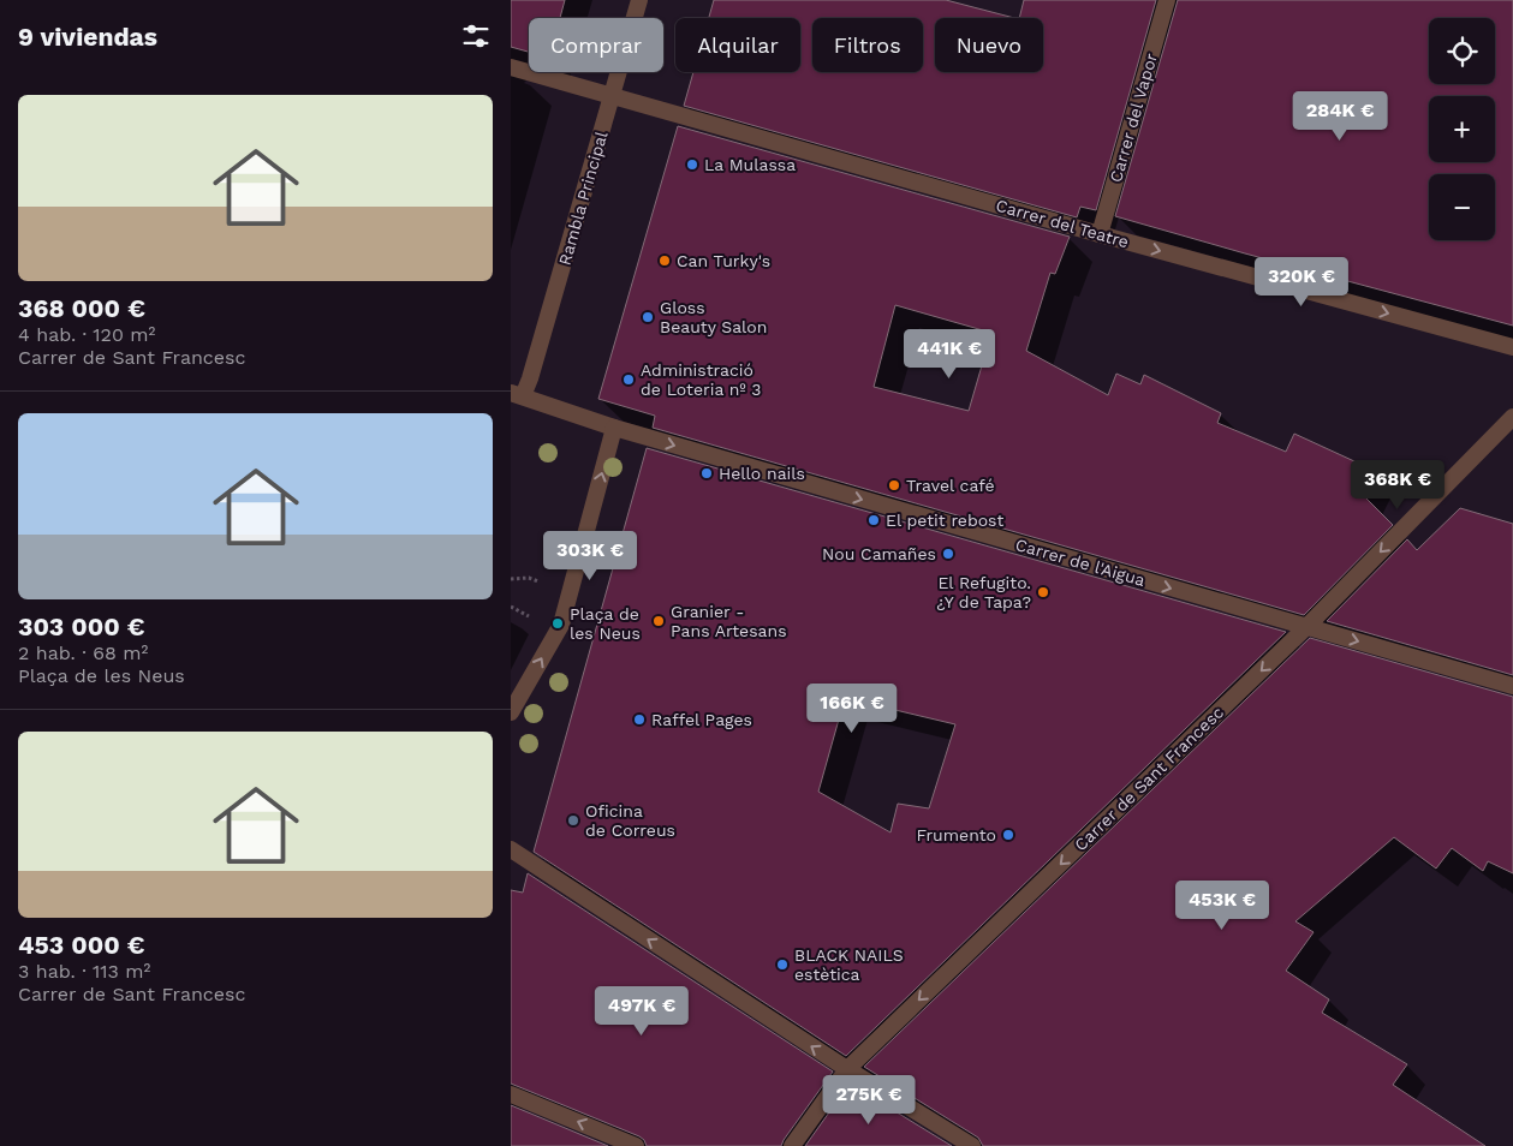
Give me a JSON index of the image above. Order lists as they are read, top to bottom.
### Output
{
  "streets": {
    "street": [
      "Carrer del Vapor",
      "Rambla Principal",
      "Carrer del Teatre",
      "Carrer de l'Aigua",
      "Carrer de Sant Francesc"
    ]
  },
  "crossings": [
    ["Carrer del Vapor", "Carrer del Teatre"],
    ["Rambla Principal", "Carrer del Teatre"],
    ["Carrer de l'Aigua", "Carrer de Sant Francesc"]
  ],
  "one_way": ["Carrer del Teatre", "Carrer de l'Aigua", "Carrer de Sant Francesc"],
  "places": [
    "La Mulassa",
    "Can Turky's",
    "Gloss Beauty Salon",
    "Administració de Loteria nº 3",
    "Hello nails",
    "Travel café",
    "El petit rebost",
    "Nou Camañes",
    "El Refugito. ¿Y de Tapa?",
    "Granier - Pans Artesans",
    "Plaça de les Neus",
    "Raffel Pages",
    "Oficina de Correus",
    "Frumento",
    "BLACK NAILS estètica"
  ],
  "page": {
    "heading": "9 viviendas",
    "map_buttons": ["+", "−"],
    "chip": [
      "Comprar",
      "Alquilar",
      "Filtros",
      "Nuevo"
    ],
    "list": [
      {
        "name": "368 000 €",
        "note": "4 hab. · 120 m² · Carrer de Sant Francesc"
      },
      {
        "name": "303 000 €",
        "note": "2 hab. · 68 m² · Plaça de les Neus"
      },
      {
        "name": "453 000 €",
        "note": "3 hab. · 113 m² · Carrer de Sant Francesc"
      }
    ],
    "price": [
      "284K €",
      "320K €",
      "441K €",
      "368K €",
      "303K €",
      "166K €",
      "453K €",
      "497K €",
      "275K €"
    ]
  }
}
